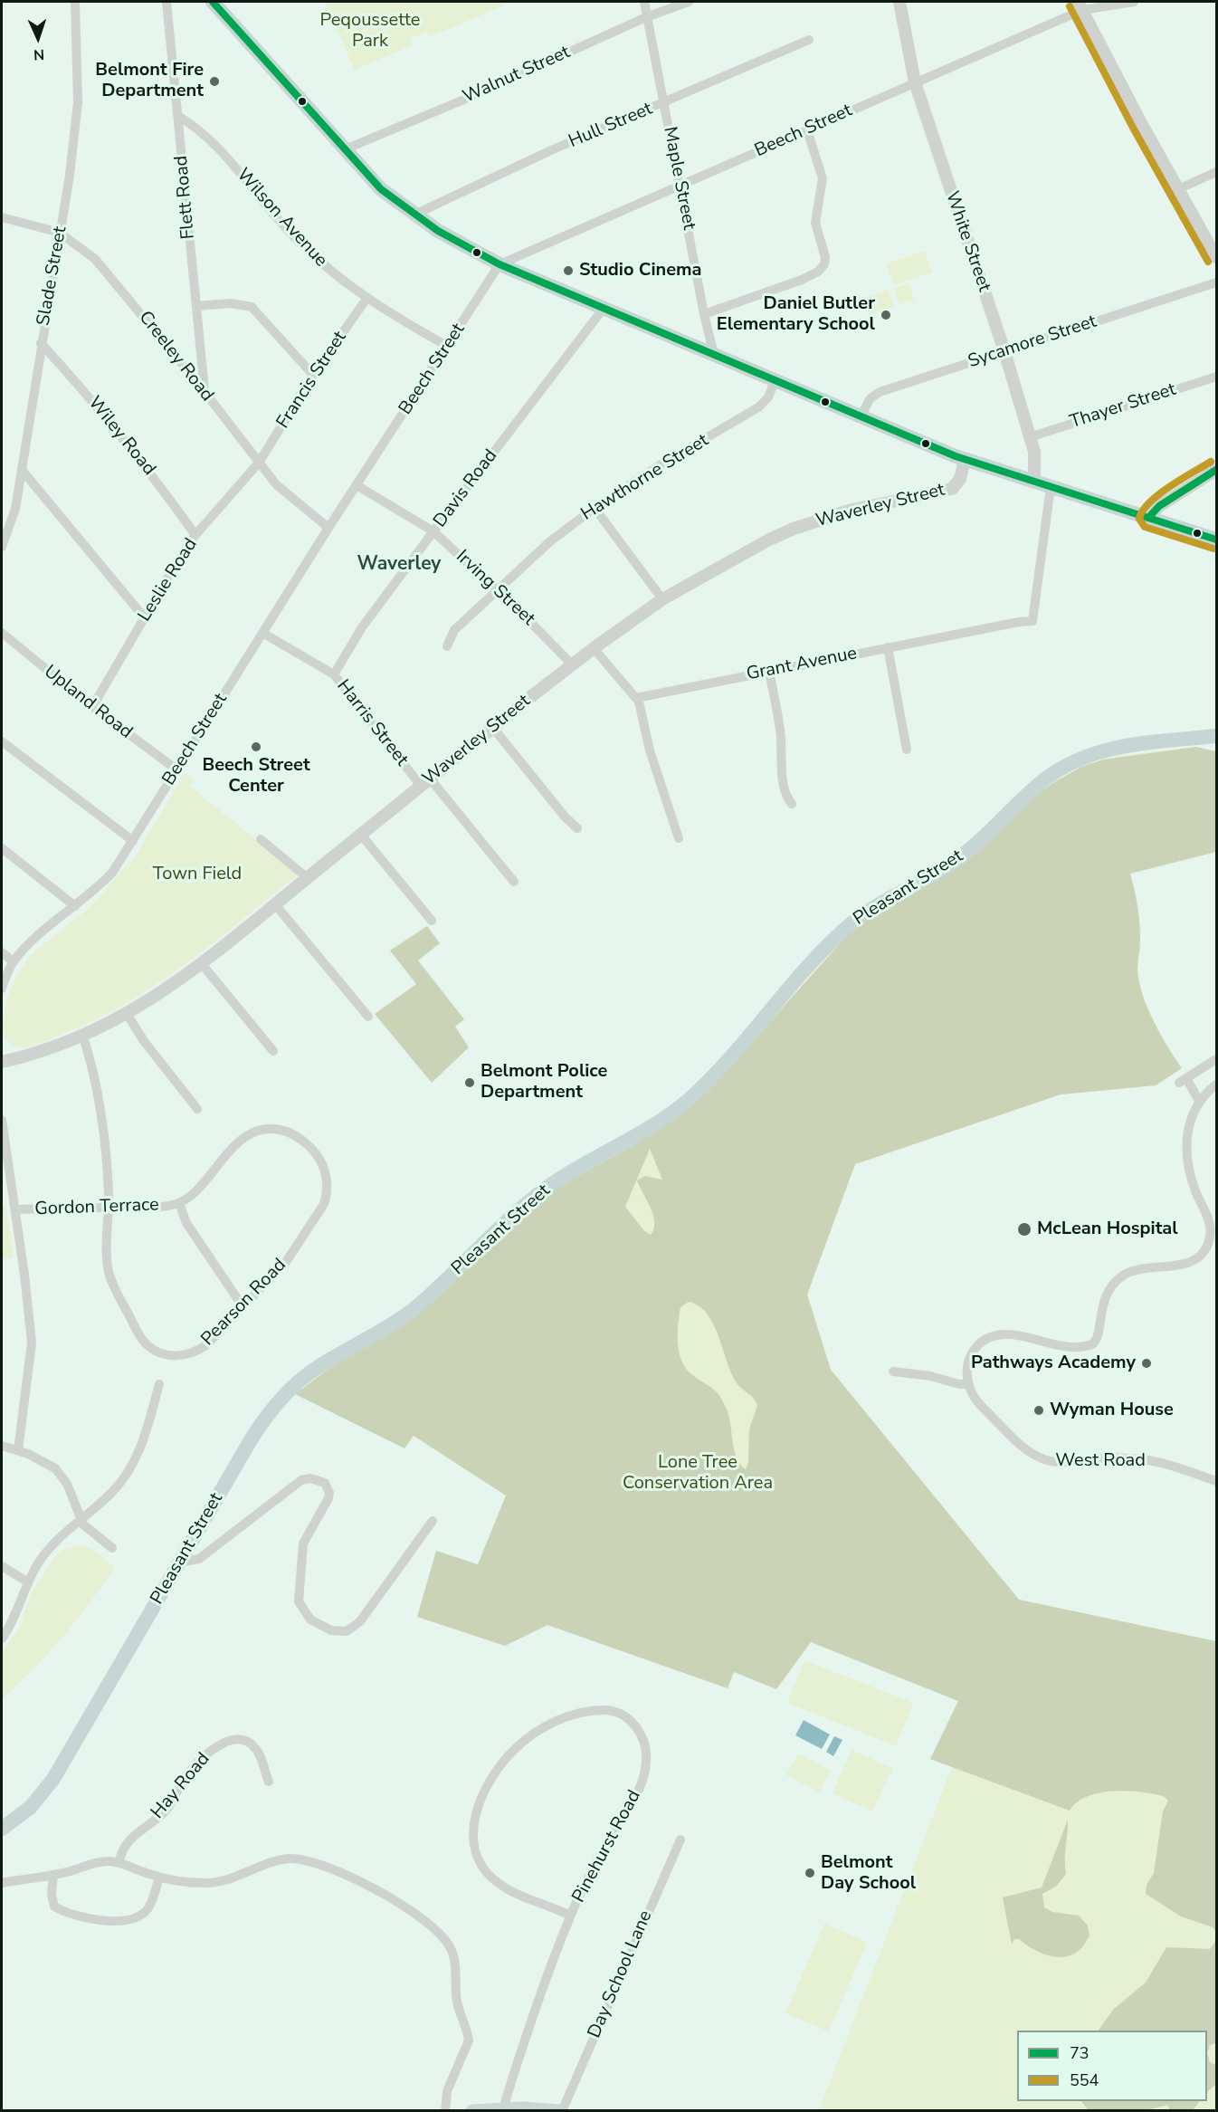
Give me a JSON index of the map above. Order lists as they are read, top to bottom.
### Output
{
  "streets": {
    "main road": ["Pleasant Street"],
    "street": [
      "Walnut Street",
      "Hull Street",
      "Beech Street",
      "Maple Street",
      "Flett Road",
      "Wilson Avenue",
      "White Street",
      "Slade Street",
      "Sycamore Street",
      "Creeley Road",
      "Francis Street",
      "Thayer Street",
      "Wiley Road",
      "Hawthorne Street",
      "Davis Road",
      "Waverley Street",
      "Leslie Road",
      "Irving Street",
      "Grant Avenue",
      "Upland Road",
      "Harris Street",
      "Gordon Terrace",
      "Pearson Road",
      "West Road",
      "Hay Road",
      "Pinehurst Road",
      "Day School Lane"
    ]
  },
  "crossings": [
    ["Walnut Street", "Maple Street"],
    ["Hull Street", "Maple Street"],
    ["Beech Street", "Maple Street"],
    ["Beech Street", "Wilson Avenue"],
    ["Beech Street", "White Street"],
    ["Beech Street", "Creeley Road"],
    ["Beech Street", "Irving Street"],
    ["Beech Street", "Upland Road"],
    ["Beech Street", "Harris Street"],
    ["Flett Road", "Wilson Avenue"],
    ["Flett Road", "Creeley Road"],
    ["Wilson Avenue", "Francis Street"],
    ["White Street", "Sycamore Street"],
    ["White Street", "Thayer Street"],
    ["Slade Street", "Creeley Road"],
    ["Slade Street", "Wiley Road"],
    ["Creeley Road", "Francis Street"],
    ["Creeley Road", "Leslie Road"],
    ["Francis Street", "Leslie Road"],
    ["Wiley Road", "Leslie Road"],
    ["Hawthorne Street", "Irving Street"],
    ["Davis Road", "Irving Street"],
    ["Davis Road", "Harris Street"],
    ["Waverley Street", "Irving Street"],
    ["Waverley Street", "Harris Street"],
    ["Leslie Road", "Upland Road"],
    ["Gordon Terrace", "Pearson Road"]
  ],
  "districts": ["Waverley"],
  "parks": ["Peqoussette Park", "Town Field", "Lone Tree Conservation Area"],
  "places": [
    "Belmont Fire Department",
    "Studio Cinema",
    "Daniel Butler Elementary School",
    "Beech Street Center",
    "Belmont Police Department",
    "McLean Hospital",
    "Pathways Academy",
    "Wyman House",
    "Belmont Day School"
  ],
  "lines": ["transit line 73", "transit line 554"],
  "legend": ["73", "554"],
  "north": "bottom"
}
